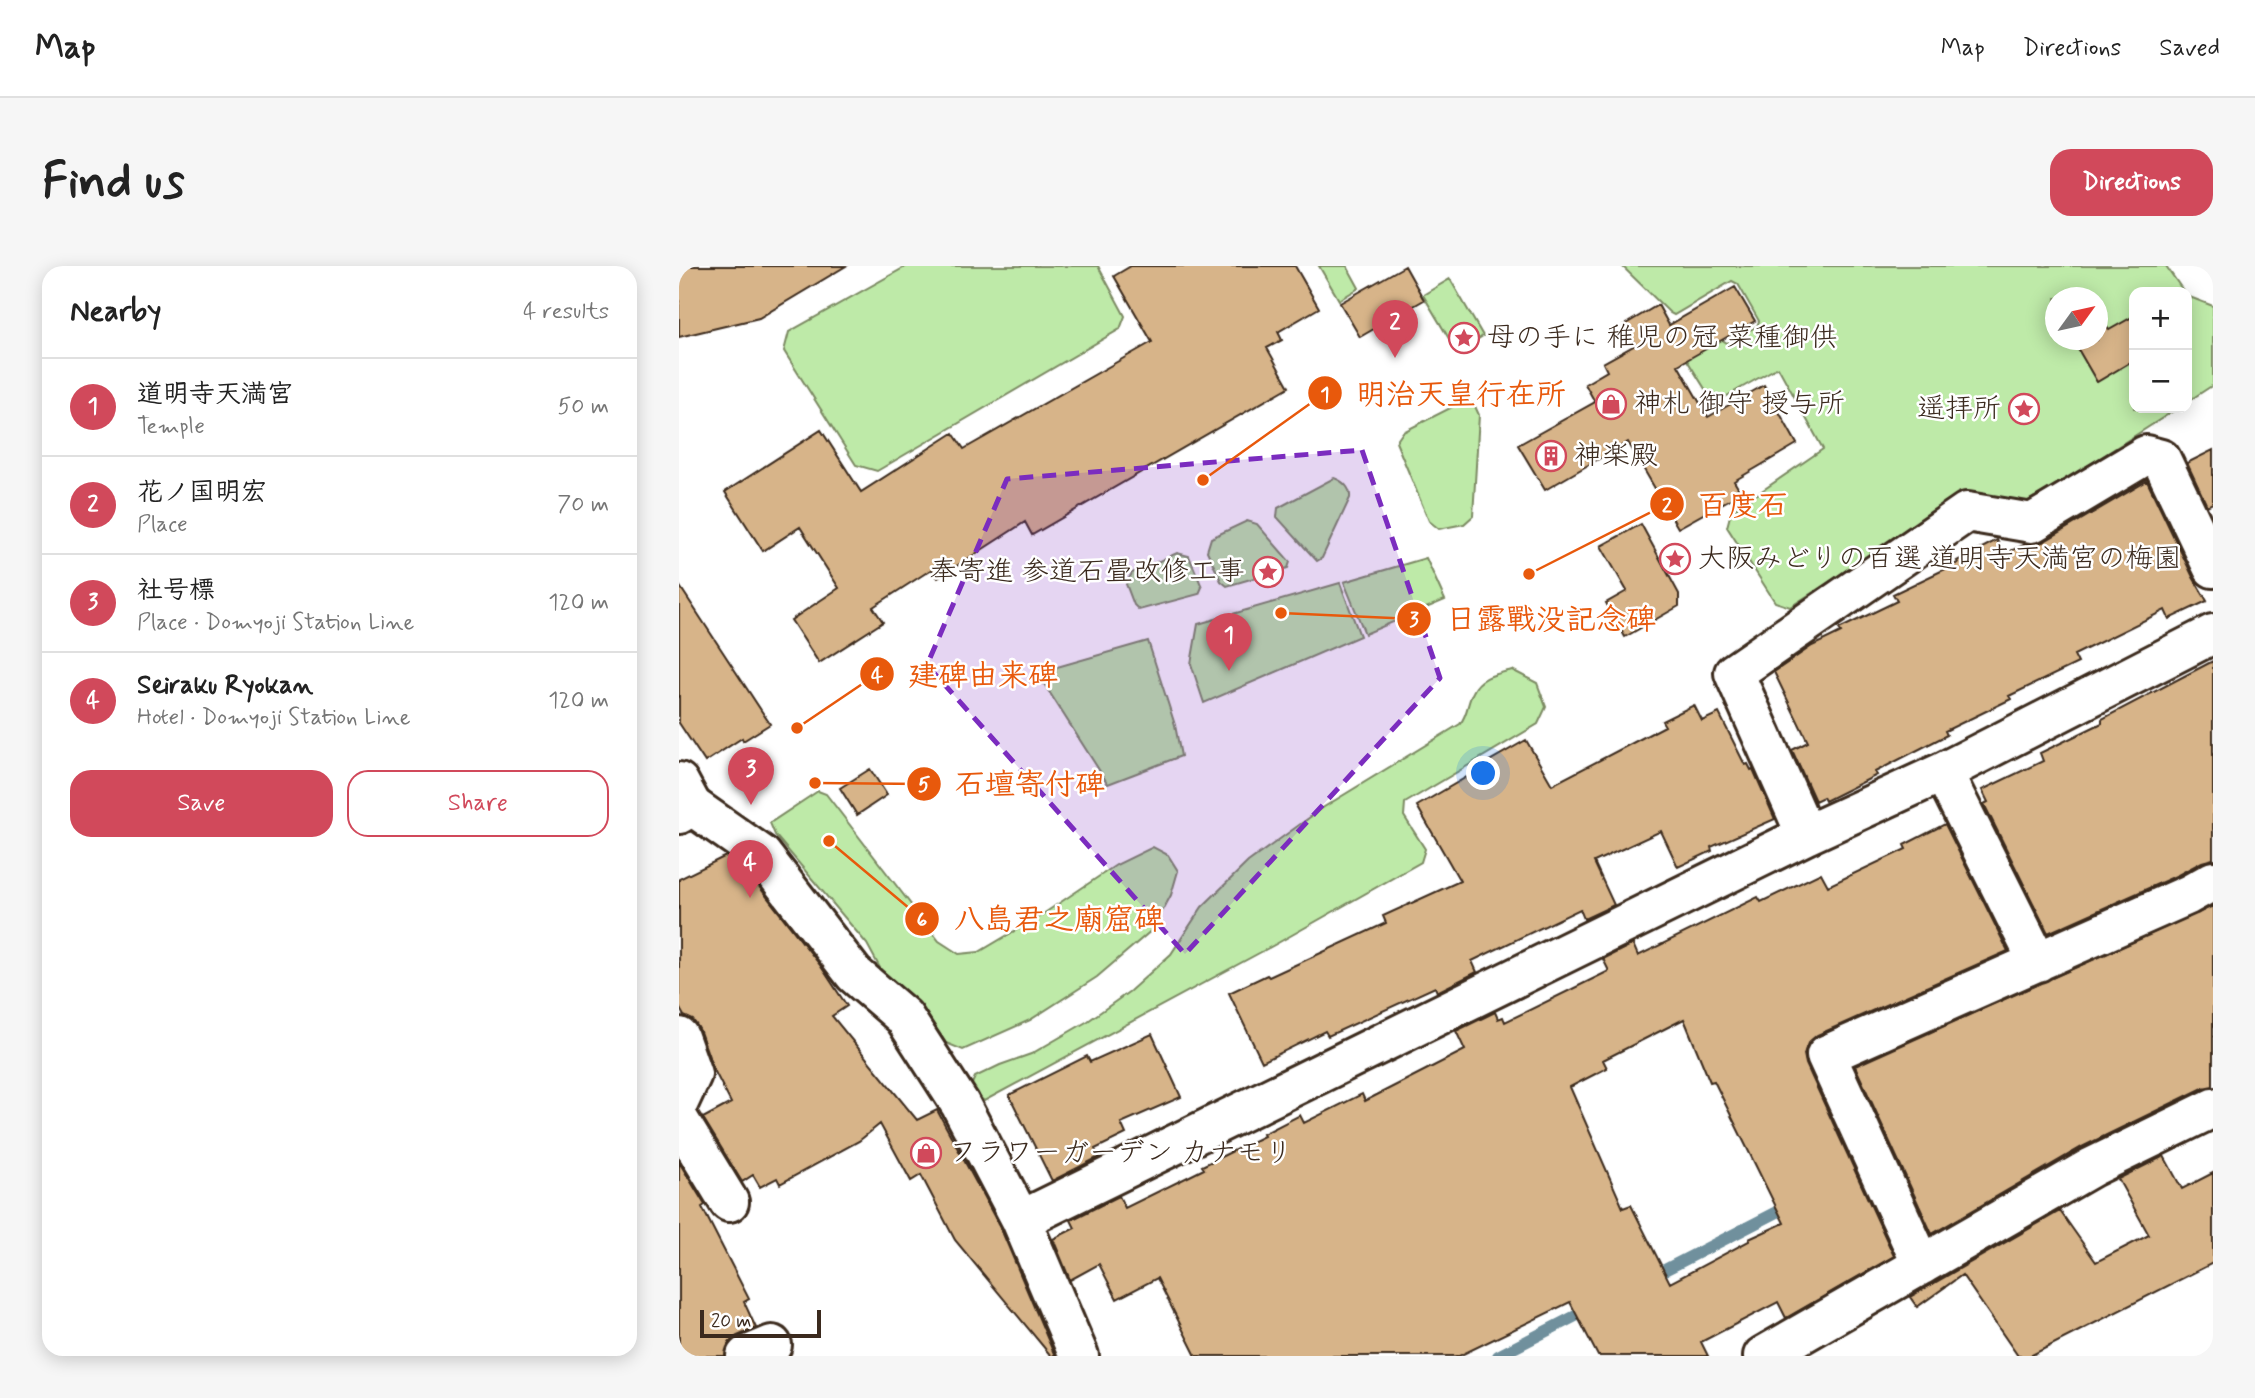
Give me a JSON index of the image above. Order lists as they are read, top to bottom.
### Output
{
  "places": {
    "place": [
      "母の手に 稚児の冠 菜種御供",
      "遥拝所",
      "大阪みどりの百選 道明寺天満宮の梅園",
      "奉寄進 参道石畳改修工事"
    ],
    "shop": ["神札 御守 授与所", "フラワーガーデン カナモリ"],
    "building": ["神楽殿"],
    "other": [
      "明治天皇行在所",
      "百度石",
      "日露戰没記念碑",
      "建碑由来碑",
      "石壇寄付碑",
      "八島君之廟窟碑"
    ]
  },
  "scale_bar": "20 m",
  "north": "top right",
  "page": {
    "header": "Map",
    "nav": ["Map", "Directions", "Saved"],
    "buttons": [
      "Directions",
      ["Save", "Share"]
    ],
    "title": "Find us",
    "heading": ["Nearby", "4 results"],
    "map_buttons": ["+", "−"],
    "pins": [
      "2",
      "1",
      "3",
      "4"
    ],
    "list": [
      {
        "mark": "1",
        "name": "道明寺天満宮",
        "note": "Temple",
        "value": "50 m"
      },
      {
        "mark": "2",
        "name": "花ノ国明宏",
        "note": "Place",
        "value": "70 m"
      },
      {
        "mark": "3",
        "name": "社号標",
        "note": "Place · Domyoji Station Line",
        "value": "120 m"
      },
      {
        "mark": "4",
        "name": "Seiraku Ryokan",
        "note": "Hotel · Domyoji Station Line",
        "value": "120 m"
      }
    ],
    "scale": "20 m"
  }
}
